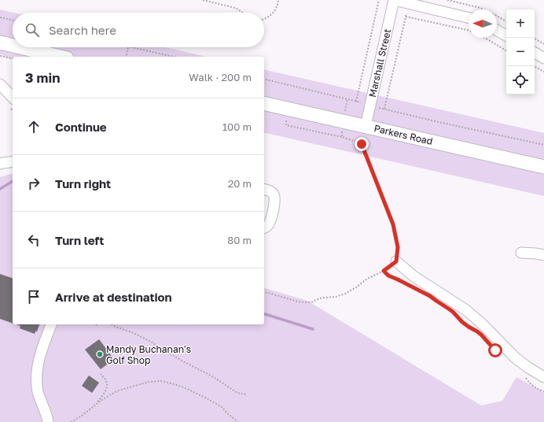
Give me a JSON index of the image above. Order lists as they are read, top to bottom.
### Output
{
  "streets": {
    "main road": ["Parkers Road"],
    "street": ["Marshall Street"]
  },
  "crossings": [
    ["Marshall Street", "Parkers Road"]
  ],
  "places": ["Mandy Buchanan's Golf Shop"],
  "north": "left",
  "page": {
    "map_buttons": ["+", "−"],
    "search": "Search here",
    "heading": ["3 min", "Walk · 200 m"],
    "list": [
      ["Continue", "100 m"],
      ["Turn right", "20 m"],
      ["Turn left", "80 m"],
      "Arrive at destination"
    ]
  }
}
